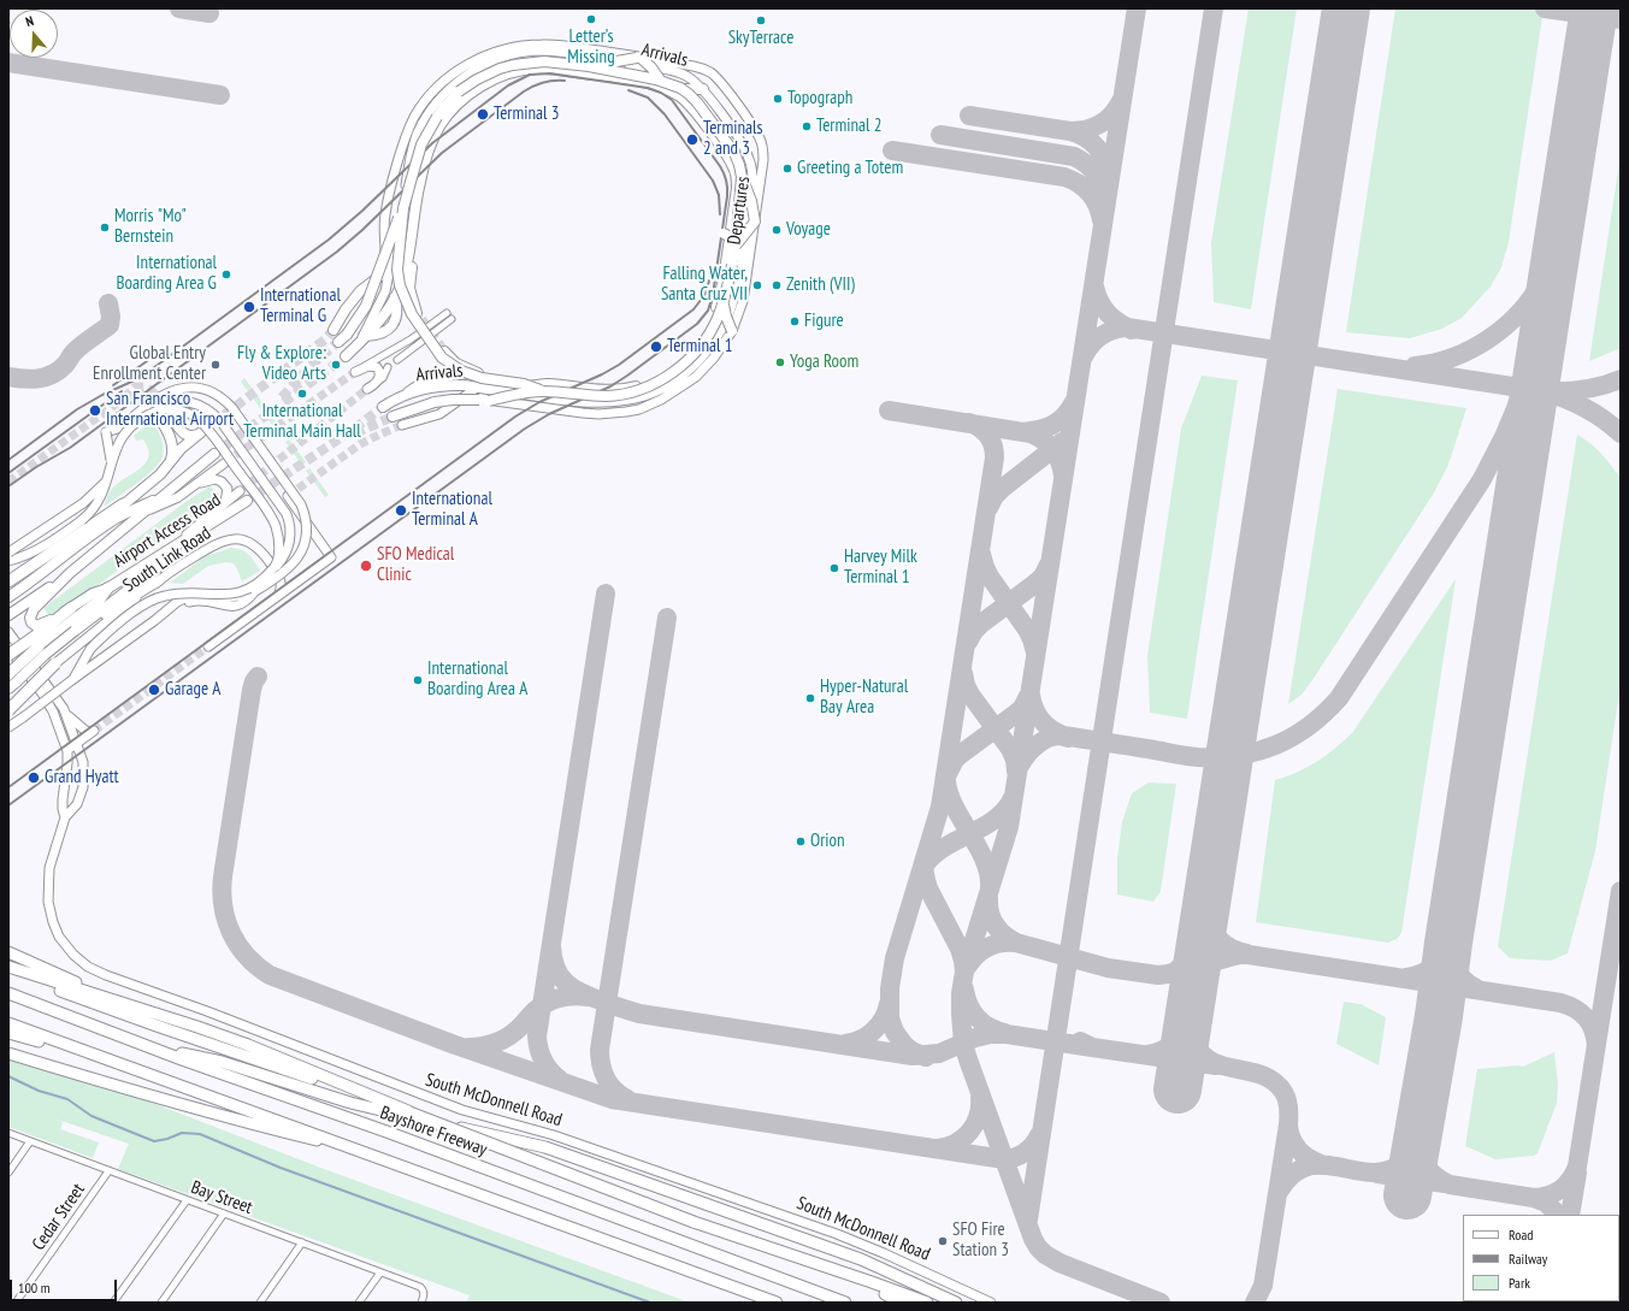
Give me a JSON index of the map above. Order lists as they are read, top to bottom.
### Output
{
  "streets": {
    "highway": ["Bayshore Freeway"],
    "main road": [
      "Arrivals",
      "Departures",
      "Airport Access Road",
      "South Link Road",
      "South McDonnell Road"
    ],
    "street": ["Bay Street", "Cedar Street"]
  },
  "crossings": [
    ["Arrivals", "Departures"],
    ["Bay Street", "Cedar Street"]
  ],
  "places": [
    "Letter’s Missing",
    "SkyTerrace",
    "Topograph",
    "Terminal 3",
    "Terminal 2",
    "Terminals 2 and 3",
    "Greeting a Totem",
    "Morris \"Mo\" Bernstein",
    "Voyage",
    "International Boarding Area G",
    "Falling Water, Santa Cruz VII",
    "Zenith (VII)",
    "International Terminal G",
    "Figure",
    "Terminal 1",
    "Yoga Room",
    "Global Entry Enrollment Center",
    "Fly & Explore: Video Arts",
    "International Terminal Main Hall",
    "San Francisco International Airport",
    "International Terminal A",
    "SFO Medical Clinic",
    "Harvey Milk Terminal 1",
    "International Boarding Area A",
    "Garage A",
    "Hyper-Natural Bay Area",
    "Grand Hyatt",
    "Orion",
    "SFO Fire Station 3"
  ],
  "legend": ["Road", "Railway", "Park"],
  "scale_bar": "100 m",
  "north": "top"
}
